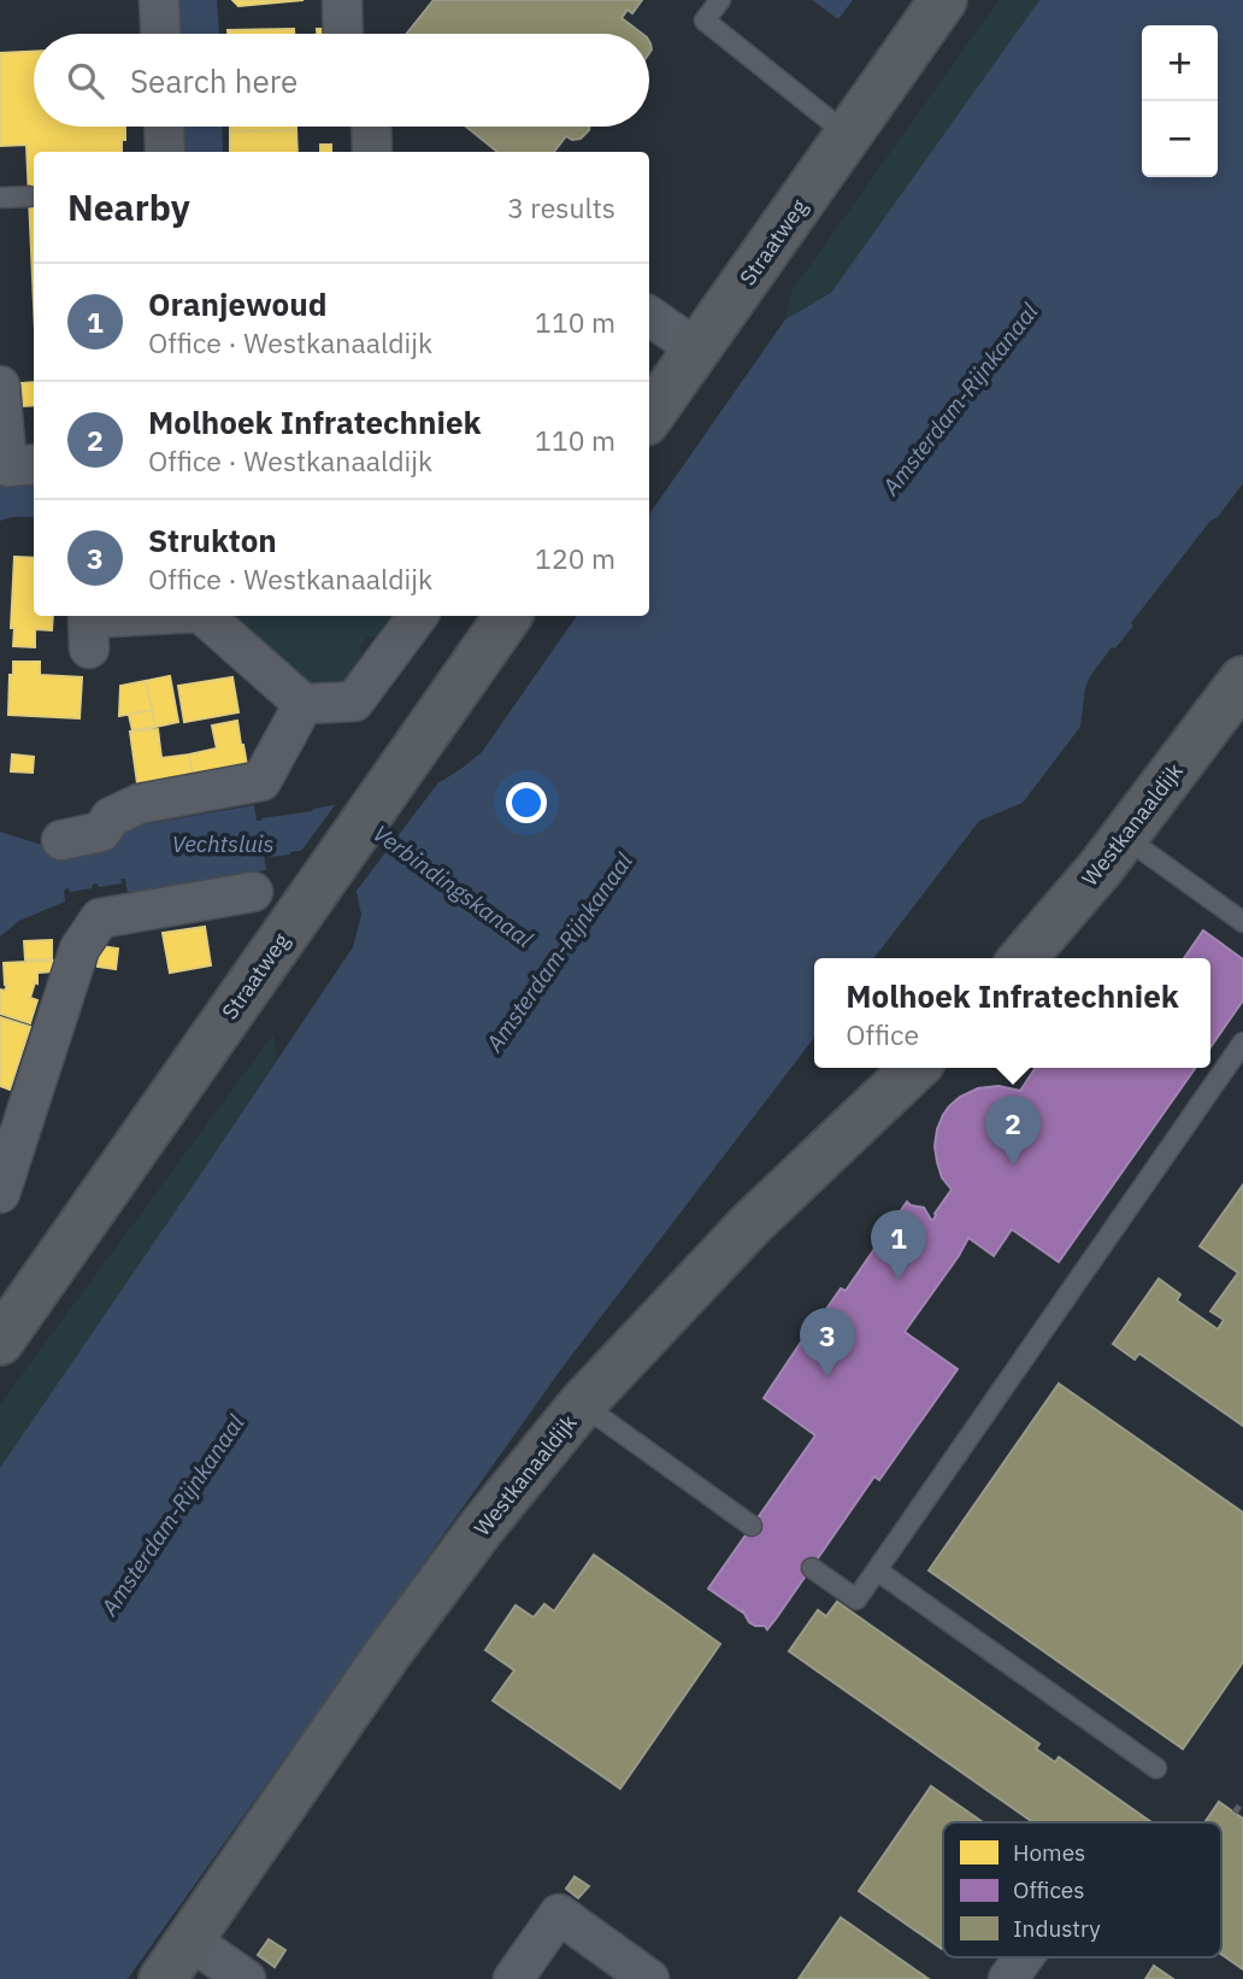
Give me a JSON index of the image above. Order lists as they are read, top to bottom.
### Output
{
  "streets": {
    "street": ["Straatweg", "Westkanaaldijk"]
  },
  "water": ["Amsterdam-Rijnkanaal", "Vechtsluis", "Verbindingskanaal"],
  "legend": ["Homes", "Offices", "Industry"],
  "page": {
    "map_buttons": ["+", "−"],
    "search": "Search here",
    "heading": ["Nearby", "3 results"],
    "list": [
      {
        "mark": "1",
        "name": "Oranjewoud",
        "note": "Office · Westkanaaldijk",
        "value": "110 m"
      },
      {
        "mark": "2",
        "name": "Molhoek Infratechniek",
        "note": "Office · Westkanaaldijk",
        "value": "110 m"
      },
      {
        "mark": "3",
        "name": "Strukton",
        "note": "Office · Westkanaaldijk",
        "value": "120 m"
      }
    ],
    "popup": ["Molhoek Infratechniek", "Office"],
    "pins": ["2", "1", "3"]
  }
}
